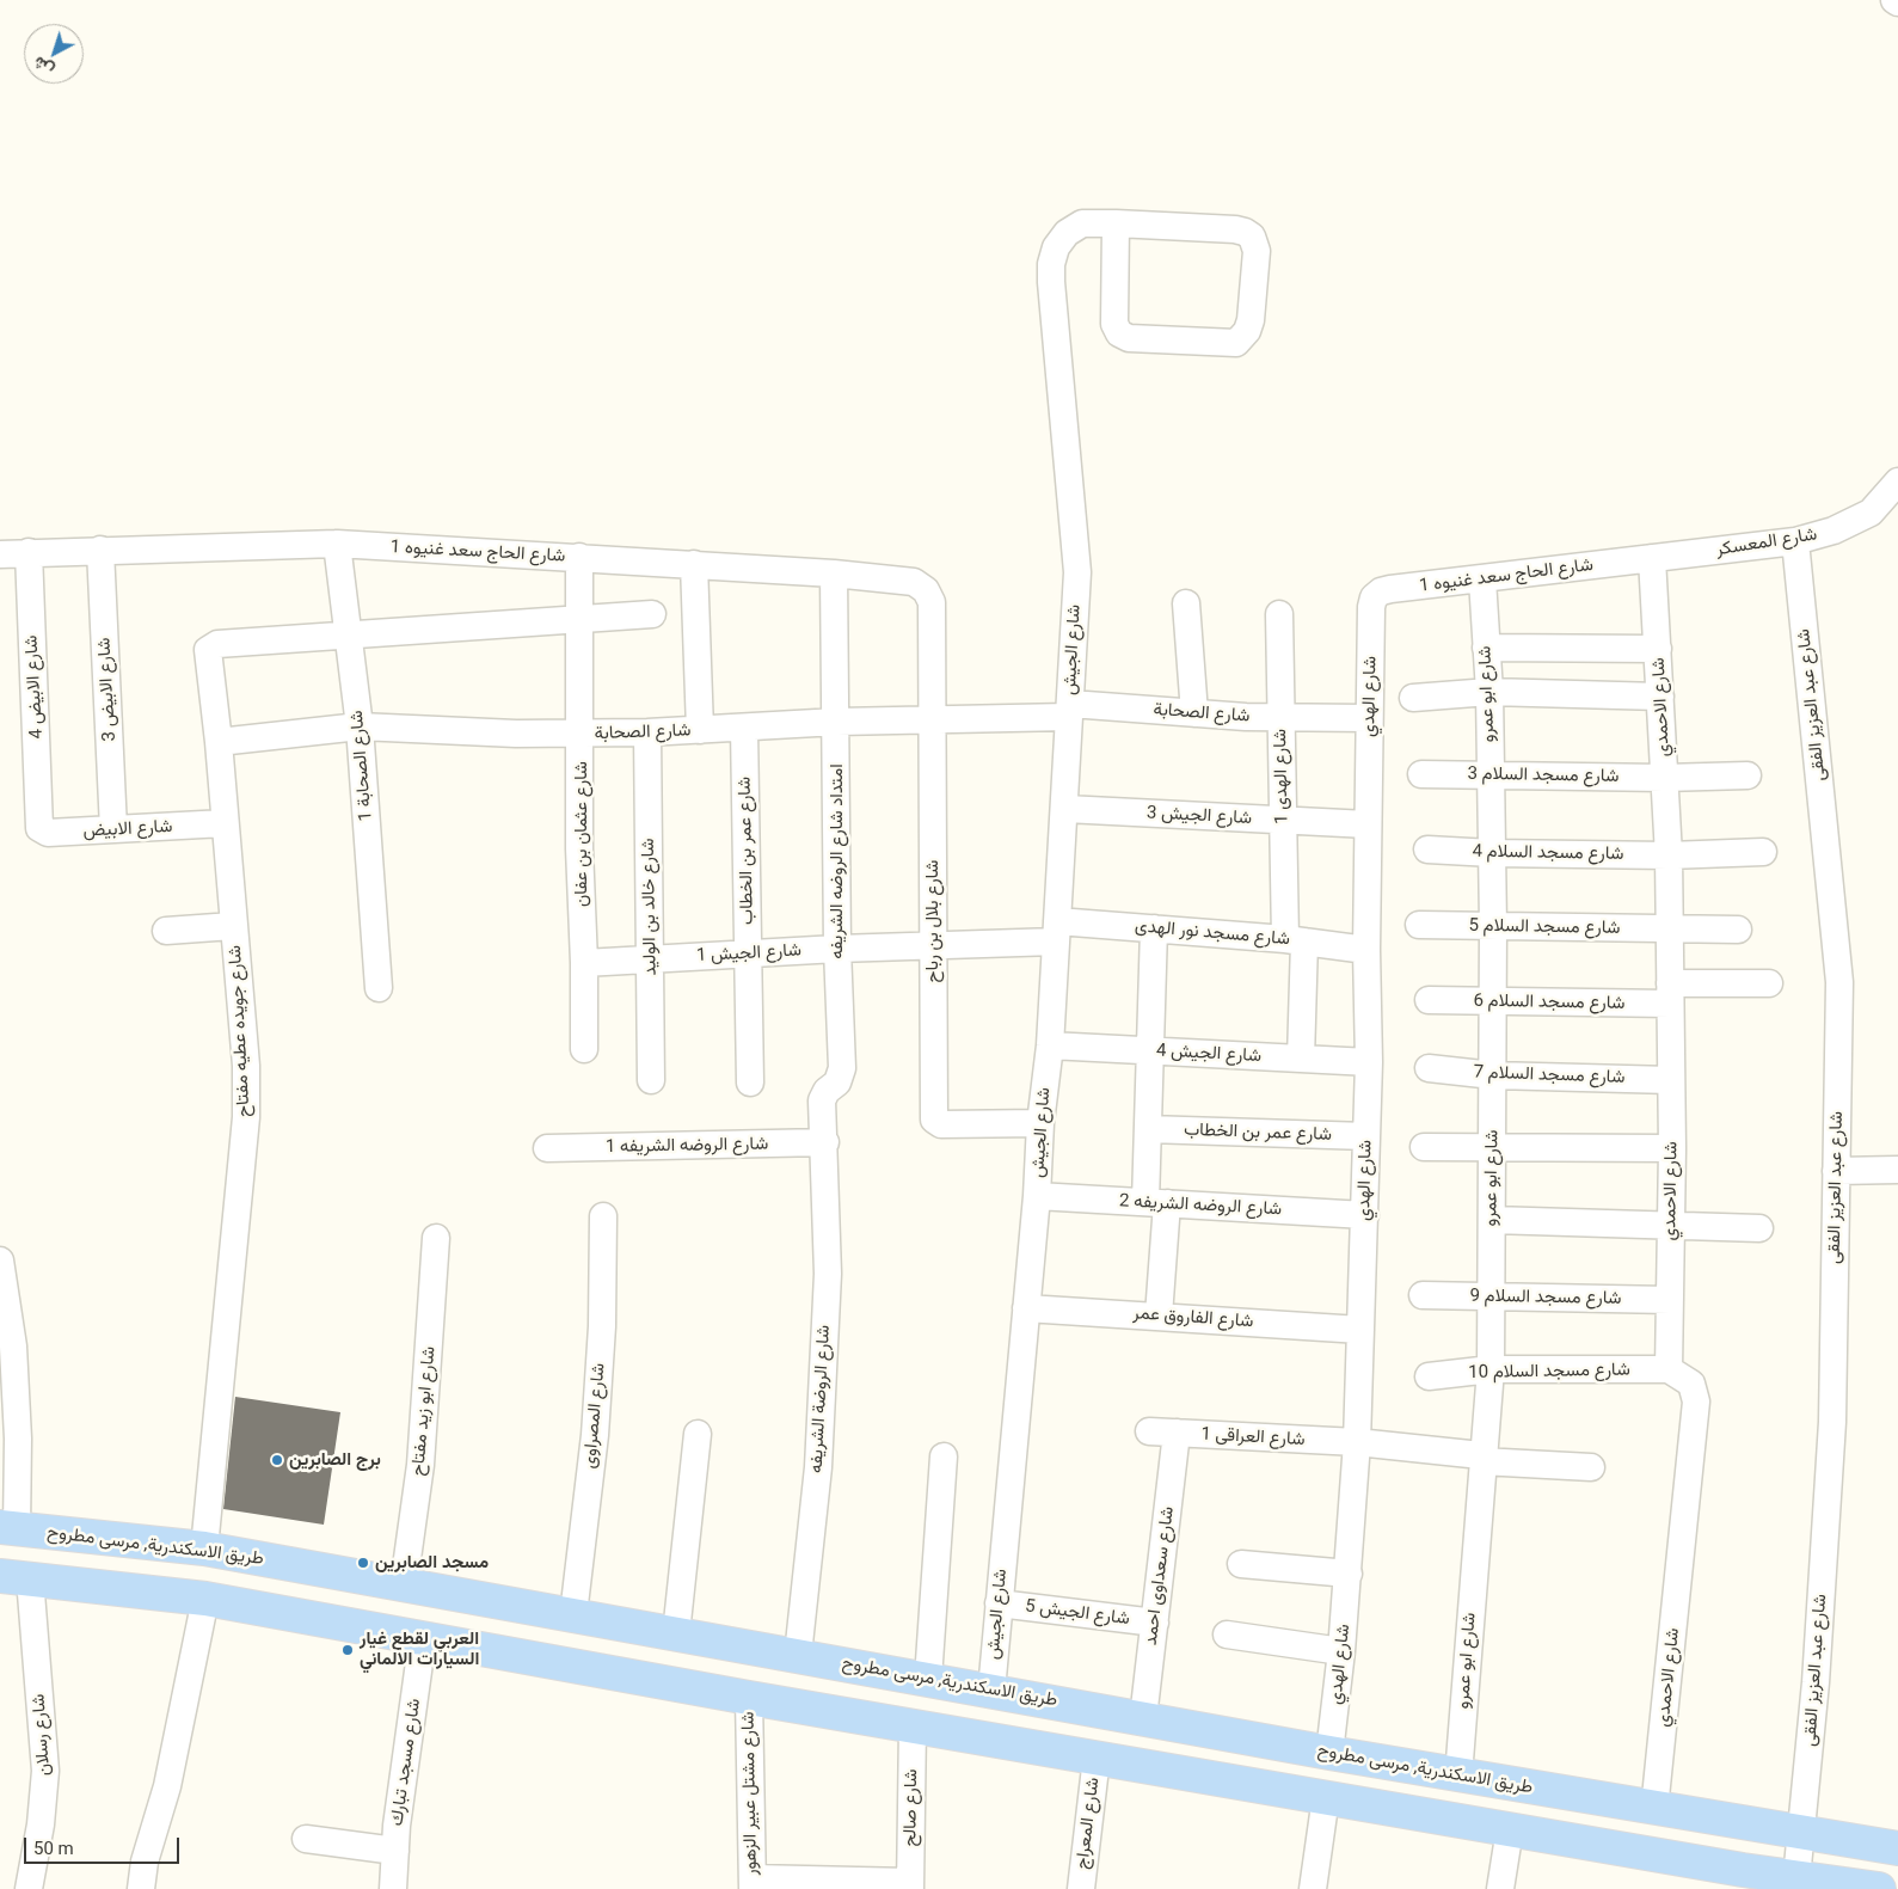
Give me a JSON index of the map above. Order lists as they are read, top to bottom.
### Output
{
  "streets": {
    "main road": ["طريق الاسكندرية, مرسى مطروح"],
    "street": [
      "شارع المعسكر",
      "شارع الحاج سعد غنيوه 1",
      "شارع الجيش",
      "شارع الابيض 4",
      "شارع الابيض 3",
      "شارع ابو عمرو",
      "شارع الهدي",
      "شارع عبد العزيز الفقى",
      "شارع الاحمدي",
      "شارع الصحابة",
      "شارع الصحابة 1",
      "شارع مسجد السلام 3",
      "شارع الهدى 1",
      "شارع الجيش 3",
      "شارع الابيض",
      "شارع عثمان بن عفان",
      "شارع عمر بن الخطاب",
      "شارع مسجد السلام 4",
      "امتداد شارع الروضه الشريفه",
      "شارع خالد بن الوليد",
      "شارع بلال بن رباح",
      "شارع مسجد السلام 5",
      "شارع مسجد نور الهدى",
      "شارع الجيش 1",
      "شارع مسجد السلام 6",
      "شارع جويده عطيه مفتاح",
      "شارع الجيش 4",
      "شارع مسجد السلام 7",
      "شارع الروضه الشريفه 1",
      "شارع الروضه الشريفه 2",
      "شارع مسجد السلام 9",
      "شارع الفاروق عمر",
      "شارع مسجد السلام 10",
      "شارع الروضة الشريفه",
      "شارع ابو زيد مفتاح",
      "شارع المصراوى",
      "شارع العراقى 1",
      "شارع سعداوى احمد",
      "شارع الجيش 5",
      "شارع رسلان",
      "شارع مسجد تبارك",
      "شارع مشتل عبير الزهور",
      "شارع صالح",
      "شارع المعراج"
    ]
  },
  "crossings": [
    ["شارع المعسكر", "شارع الحاج سعد غنيوه 1"],
    ["شارع المعسكر", "شارع عبد العزيز الفقى"],
    ["شارع المعسكر", "شارع الاحمدي"],
    ["شارع الحاج سعد غنيوه 1", "شارع الابيض 4"],
    ["شارع الحاج سعد غنيوه 1", "شارع الابيض 3"],
    ["شارع الحاج سعد غنيوه 1", "شارع ابو عمرو"],
    ["شارع الحاج سعد غنيوه 1", "شارع الهدي"],
    ["شارع الحاج سعد غنيوه 1", "شارع الاحمدي"],
    ["شارع الحاج سعد غنيوه 1", "شارع الصحابة 1"],
    ["شارع الحاج سعد غنيوه 1", "شارع عثمان بن عفان"],
    ["شارع الحاج سعد غنيوه 1", "امتداد شارع الروضه الشريفه"],
    ["شارع الحاج سعد غنيوه 1", "شارع بلال بن رباح"],
    ["شارع الجيش", "شارع الصحابة"],
    ["شارع الجيش", "شارع الجيش 3"],
    ["شارع الجيش", "شارع بلال بن رباح"],
    ["شارع الجيش", "شارع مسجد نور الهدى"],
    ["شارع الجيش", "شارع الجيش 1"],
    ["شارع الجيش", "شارع الجيش 4"],
    ["شارع الجيش", "شارع الروضه الشريفه 2"],
    ["شارع الجيش", "شارع الفاروق عمر"],
    ["شارع الجيش", "طريق الاسكندرية, مرسى مطروح"],
    ["شارع الجيش", "شارع الجيش 5"],
    ["شارع الابيض 4", "شارع الابيض"],
    ["شارع الابيض 3", "شارع الابيض"],
    ["شارع ابو عمرو", "شارع مسجد السلام 3"],
    ["شارع ابو عمرو", "شارع مسجد السلام 4"],
    ["شارع ابو عمرو", "شارع مسجد السلام 5"],
    ["شارع ابو عمرو", "شارع مسجد السلام 6"],
    ["شارع ابو عمرو", "شارع مسجد السلام 7"],
    ["شارع ابو عمرو", "شارع مسجد السلام 9"],
    ["شارع ابو عمرو", "شارع مسجد السلام 10"],
    ["شارع ابو عمرو", "شارع العراقى 1"],
    ["شارع ابو عمرو", "طريق الاسكندرية, مرسى مطروح"],
    ["شارع الهدي", "شارع الصحابة"],
    ["شارع الهدي", "شارع الجيش 3"],
    ["شارع الهدي", "شارع عمر بن الخطاب"],
    ["شارع الهدي", "شارع مسجد نور الهدى"],
    ["شارع الهدي", "شارع الجيش 4"],
    ["شارع الهدي", "شارع الروضه الشريفه 2"],
    ["شارع الهدي", "شارع الفاروق عمر"],
    ["شارع الهدي", "شارع العراقى 1"],
    ["شارع الهدي", "طريق الاسكندرية, مرسى مطروح"],
    ["شارع عبد العزيز الفقى", "طريق الاسكندرية, مرسى مطروح"],
    ["شارع الاحمدي", "شارع مسجد السلام 3"],
    ["شارع الاحمدي", "شارع مسجد السلام 4"],
    ["شارع الاحمدي", "شارع مسجد السلام 5"],
    ["شارع الاحمدي", "شارع مسجد السلام 6"],
    ["شارع الاحمدي", "شارع مسجد السلام 7"],
    ["شارع الاحمدي", "شارع مسجد السلام 9"],
    ["شارع الاحمدي", "شارع مسجد السلام 10"],
    ["شارع الاحمدي", "طريق الاسكندرية, مرسى مطروح"],
    ["شارع الصحابة", "شارع الصحابة 1"],
    ["شارع الصحابة", "شارع الهدى 1"],
    ["شارع الصحابة", "شارع عثمان بن عفان"],
    ["شارع الصحابة", "شارع عمر بن الخطاب"],
    ["شارع الصحابة", "امتداد شارع الروضه الشريفه"],
    ["شارع الصحابة", "شارع خالد بن الوليد"],
    ["شارع الصحابة", "شارع بلال بن رباح"],
    ["شارع الصحابة", "شارع جويده عطيه مفتاح"],
    ["شارع الصحابة 1", "شارع جويده عطيه مفتاح"],
    ["شارع الهدى 1", "شارع الجيش 3"],
    ["شارع الهدى 1", "شارع مسجد نور الهدى"],
    ["شارع الهدى 1", "شارع الجيش 4"],
    ["شارع الابيض", "شارع جويده عطيه مفتاح"],
    ["شارع عثمان بن عفان", "شارع الجيش 1"],
    ["شارع عمر بن الخطاب", "شارع الجيش 1"],
    ["امتداد شارع الروضه الشريفه", "شارع الجيش 1"],
    ["امتداد شارع الروضه الشريفه", "شارع الروضه الشريفه 1"],
    ["امتداد شارع الروضه الشريفه", "شارع الروضة الشريفه"],
    ["شارع خالد بن الوليد", "شارع الجيش 1"],
    ["شارع بلال بن رباح", "شارع الجيش 1"],
    ["شارع مسجد نور الهدى", "شارع الجيش 1"],
    ["شارع جويده عطيه مفتاح", "طريق الاسكندرية, مرسى مطروح"],
    ["شارع الروضه الشريفه 1", "شارع الروضة الشريفه"],
    ["شارع الروضة الشريفه", "طريق الاسكندرية, مرسى مطروح"],
    ["شارع ابو زيد مفتاح", "طريق الاسكندرية, مرسى مطروح"],
    ["شارع المصراوى", "طريق الاسكندرية, مرسى مطروح"],
    ["شارع العراقى 1", "شارع سعداوى احمد"],
    ["طريق الاسكندرية, مرسى مطروح", "شارع سعداوى احمد"],
    ["شارع سعداوى احمد", "شارع الجيش 5"]
  ],
  "places": ["برج الصابرين", "مسجد الصابرين", "العربي لقطع غيار السيارات الالماني"],
  "scale_bar": "50 m",
  "north": "bottom left"
}
